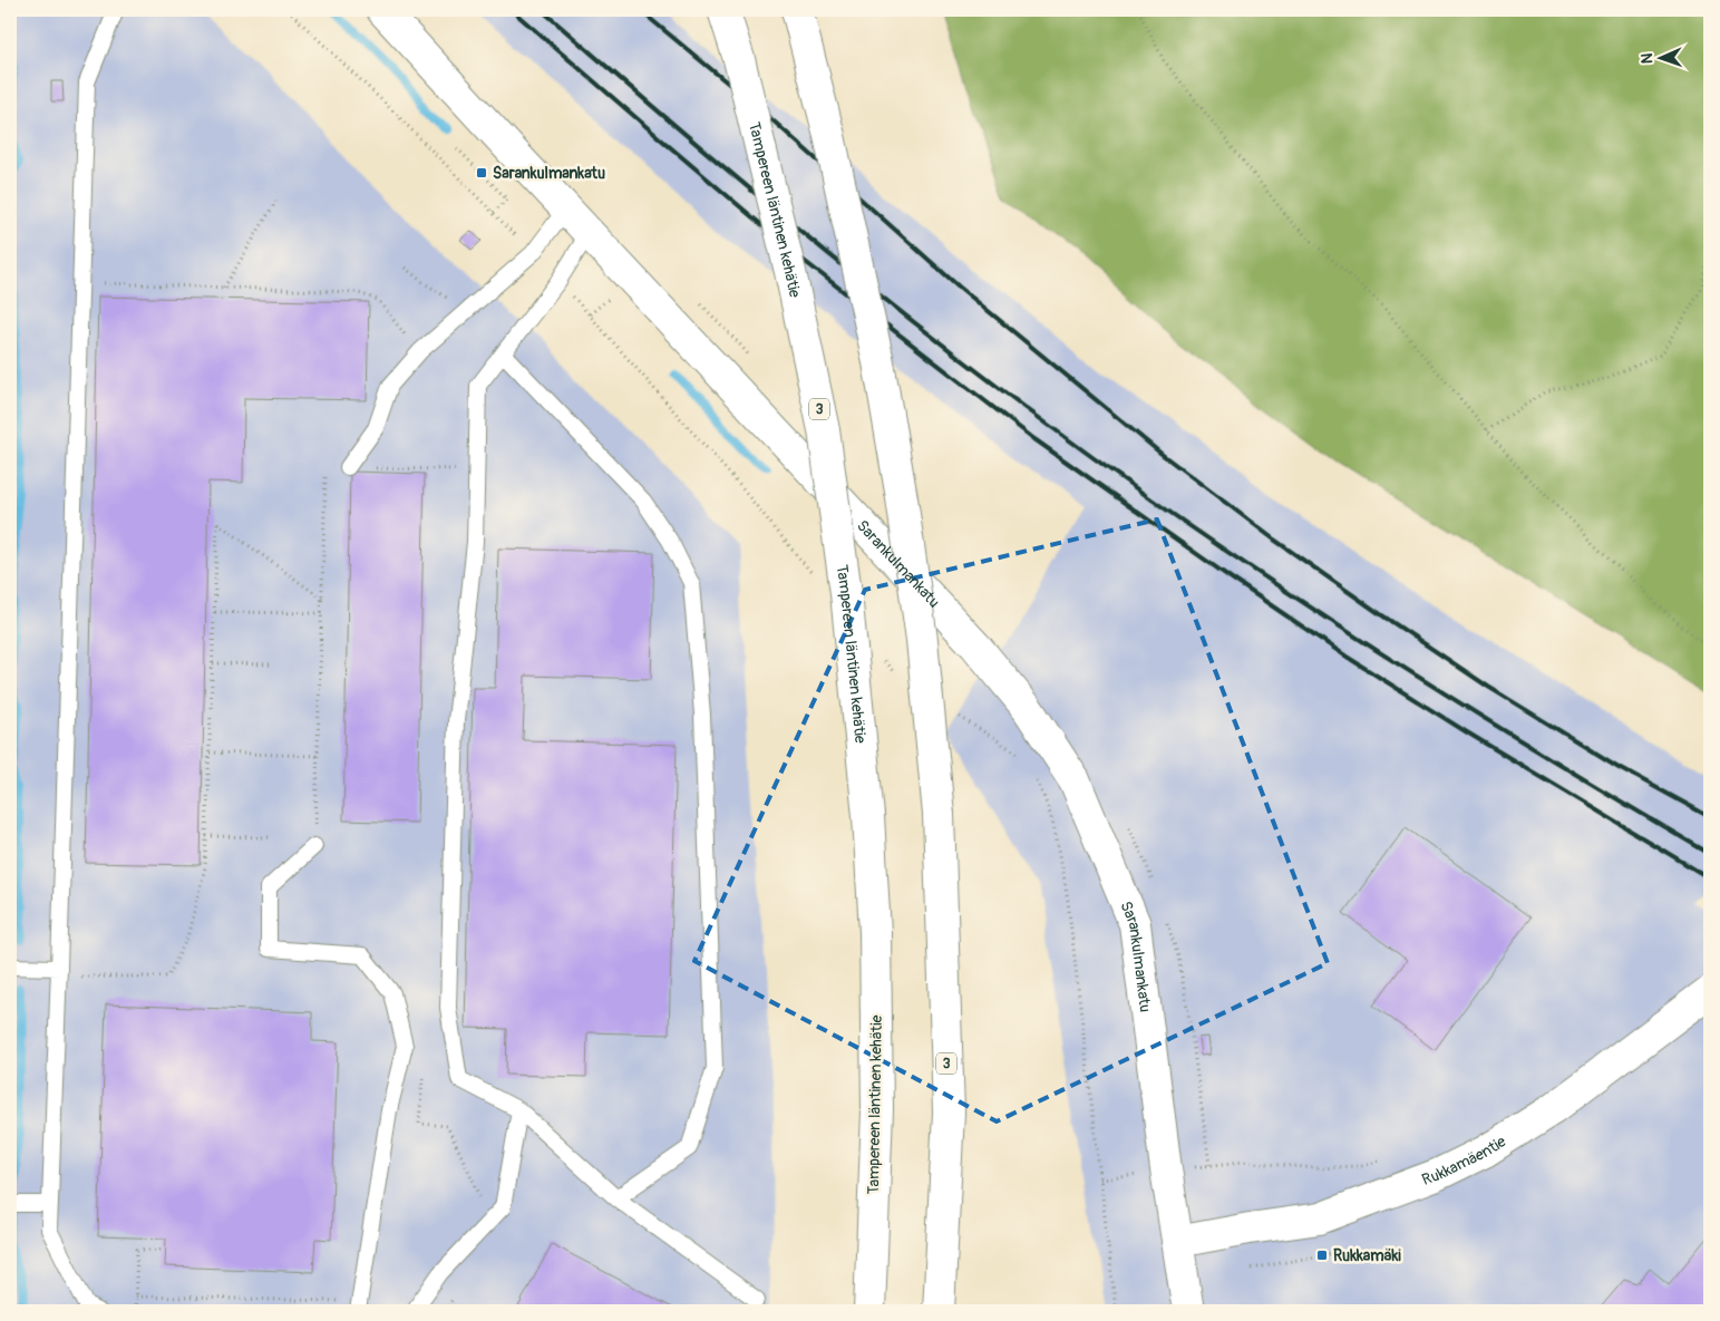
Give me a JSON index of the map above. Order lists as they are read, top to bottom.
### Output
{
  "streets": {
    "main road": [
      "Tampereen läntinen kehätie",
      "3",
      "Sarankulmankatu",
      "Rukkamäentie"
    ]
  },
  "crossings": [
    ["Sarankulmankatu", "Rukkamäentie"]
  ],
  "places": {
    "transit": ["Sarankulmankatu", "Rukkamäki"]
  },
  "north": "left"
}
